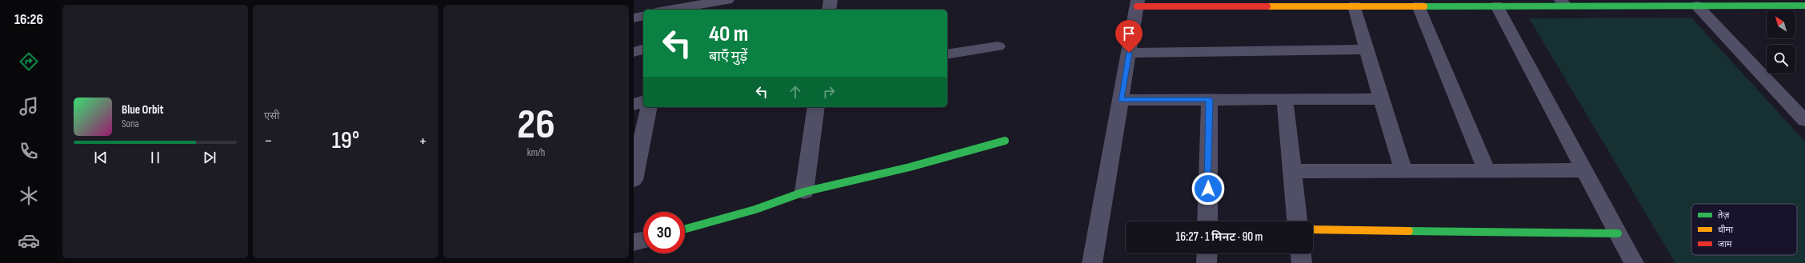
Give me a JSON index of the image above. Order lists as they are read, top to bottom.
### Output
{
  "legend": ["तेज़", "धीमा", "जाम"],
  "north": "top left",
  "page": {
    "tabs": "16:26",
    "tile": [
      "एसी",
      ["26", "km/h"]
    ],
    "turn": ["40 m", "बाएँ मुड़ें"],
    "song": ["Blue Orbit", "Sona"],
    "heat": ["−", "19°", "+"],
    "limit": "30",
    "trip": "16:27 · 1 मिनट · 90 m"
  }
}
